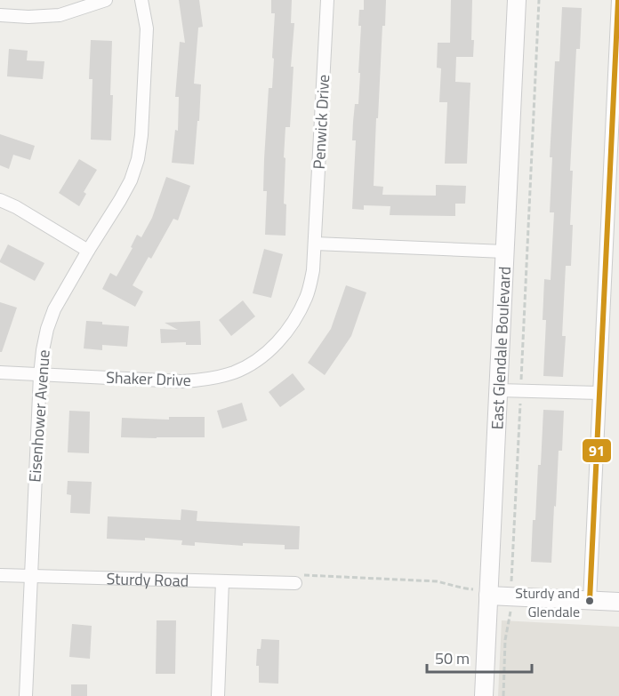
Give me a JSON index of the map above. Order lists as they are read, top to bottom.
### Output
{
  "streets": {
    "street": [
      "Penwick Drive",
      "East Glendale Boulevard",
      "Shaker Drive",
      "Eisenhower Avenue",
      "Sturdy Road"
    ]
  },
  "crossings": [
    ["Penwick Drive", "Shaker Drive"],
    ["Shaker Drive", "Eisenhower Avenue"],
    ["Eisenhower Avenue", "Sturdy Road"]
  ],
  "places": ["Sturdy and Glendale"],
  "lines": ["transit line 91"],
  "scale_bar": "50 m"
}
